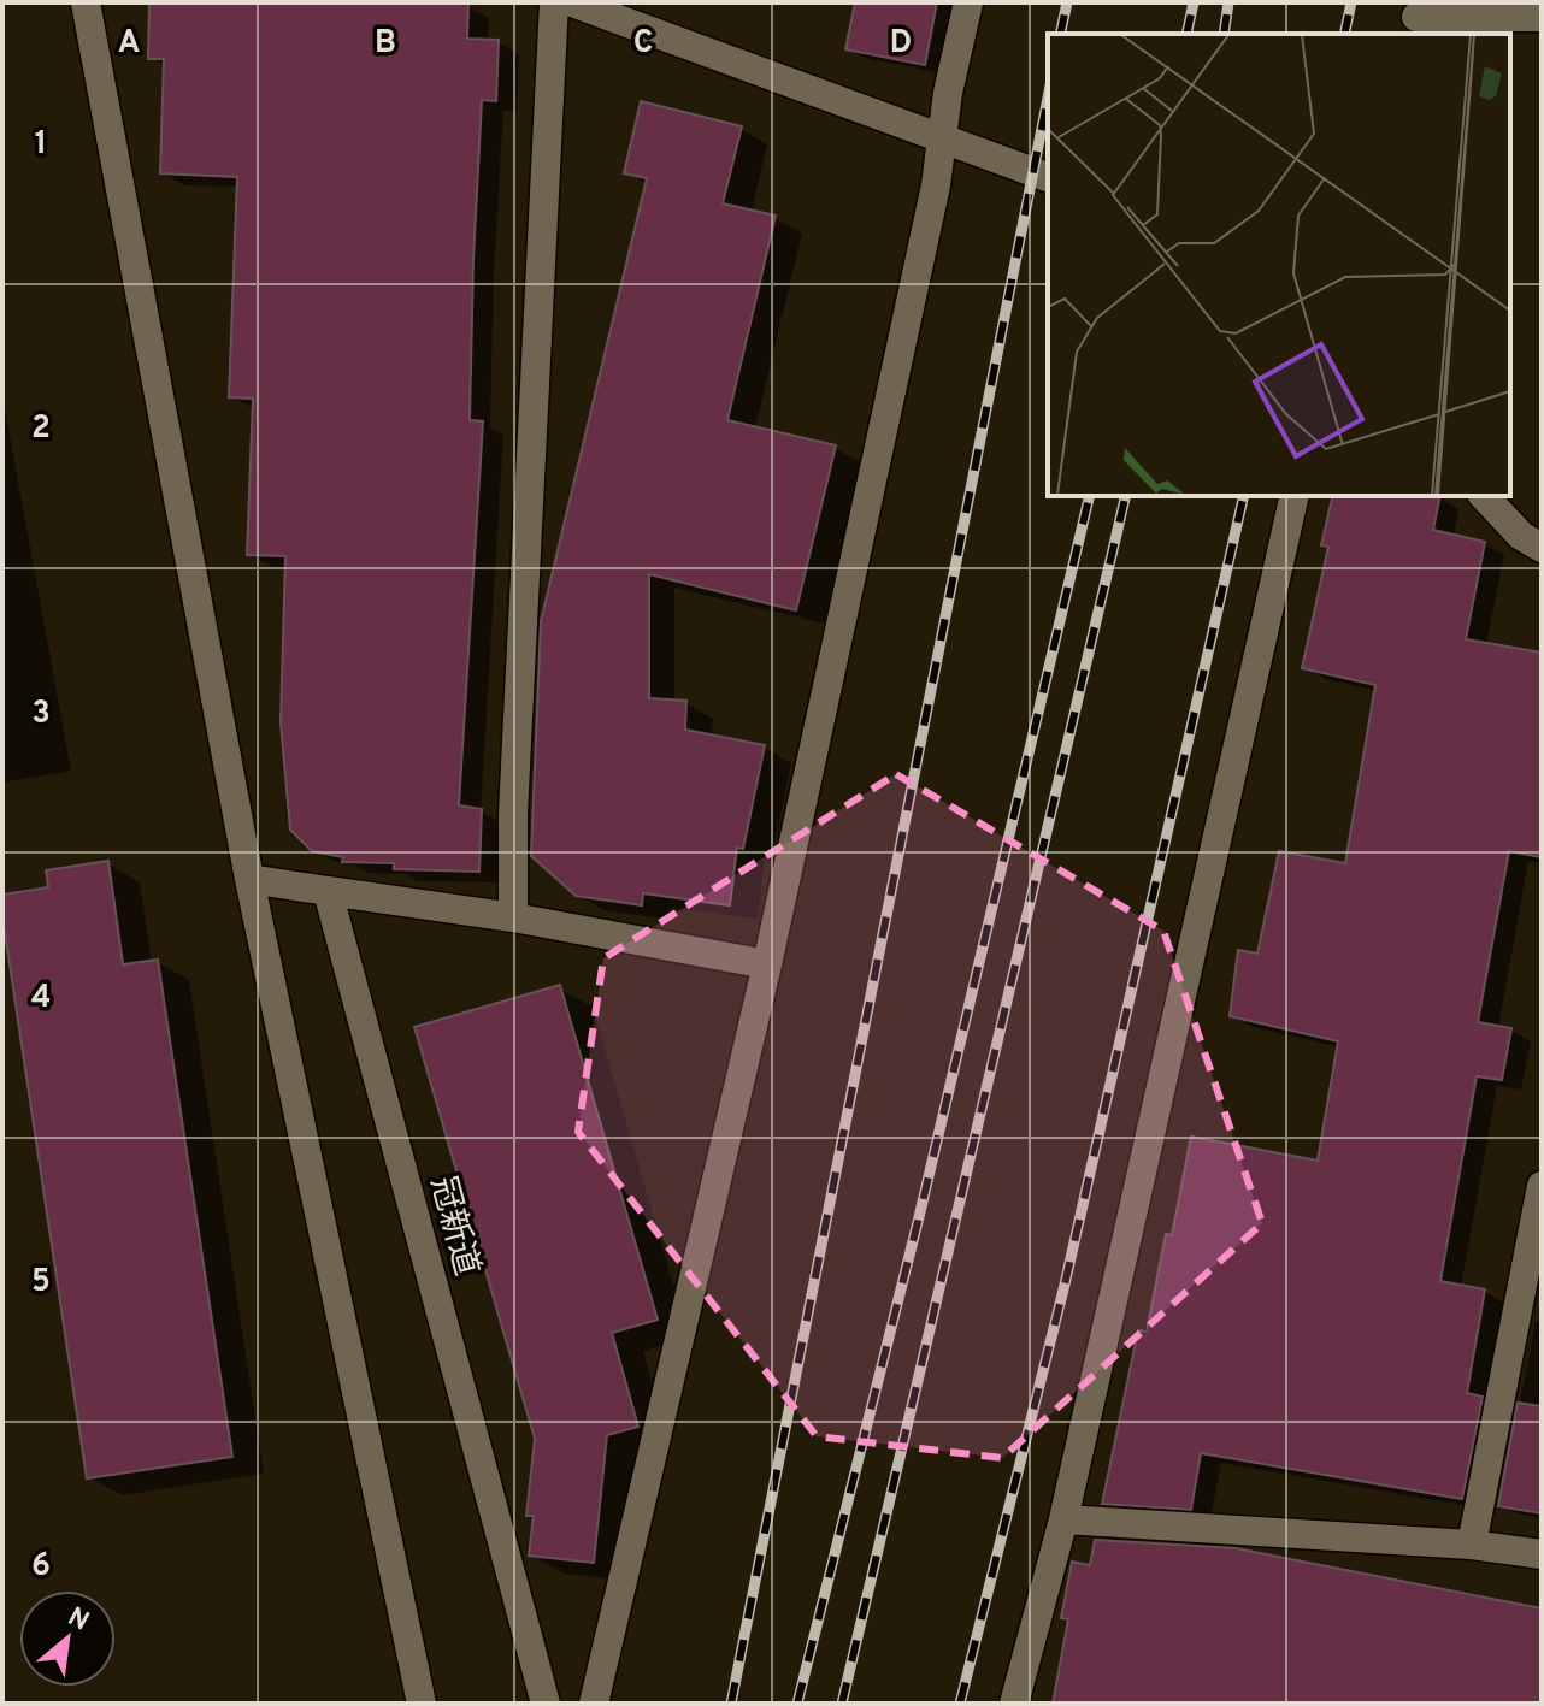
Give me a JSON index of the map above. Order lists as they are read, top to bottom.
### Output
{
  "streets": {
    "street": ["冠新道"]
  },
  "north": "top right",
  "grid": {
    "columns": [
      "A",
      "B",
      "C",
      "D"
    ],
    "rows": [
      "1",
      "2",
      "3",
      "4",
      "5",
      "6"
    ]
  }
}
